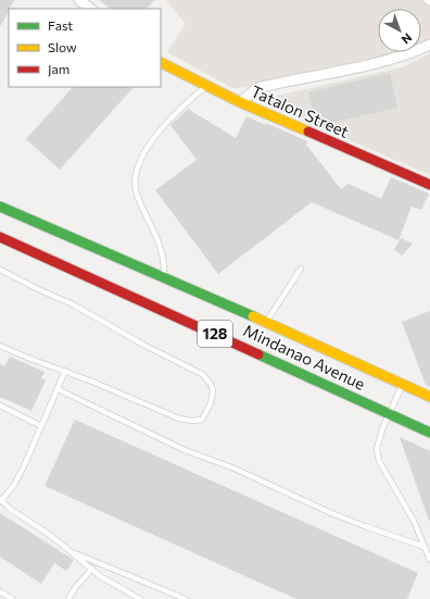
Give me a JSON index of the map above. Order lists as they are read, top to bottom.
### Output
{
  "streets": {
    "main road": ["Tatalon Street", "128", "Mindanao Avenue"]
  },
  "legend": ["Fast", "Slow", "Jam"],
  "north": "bottom right"
}
